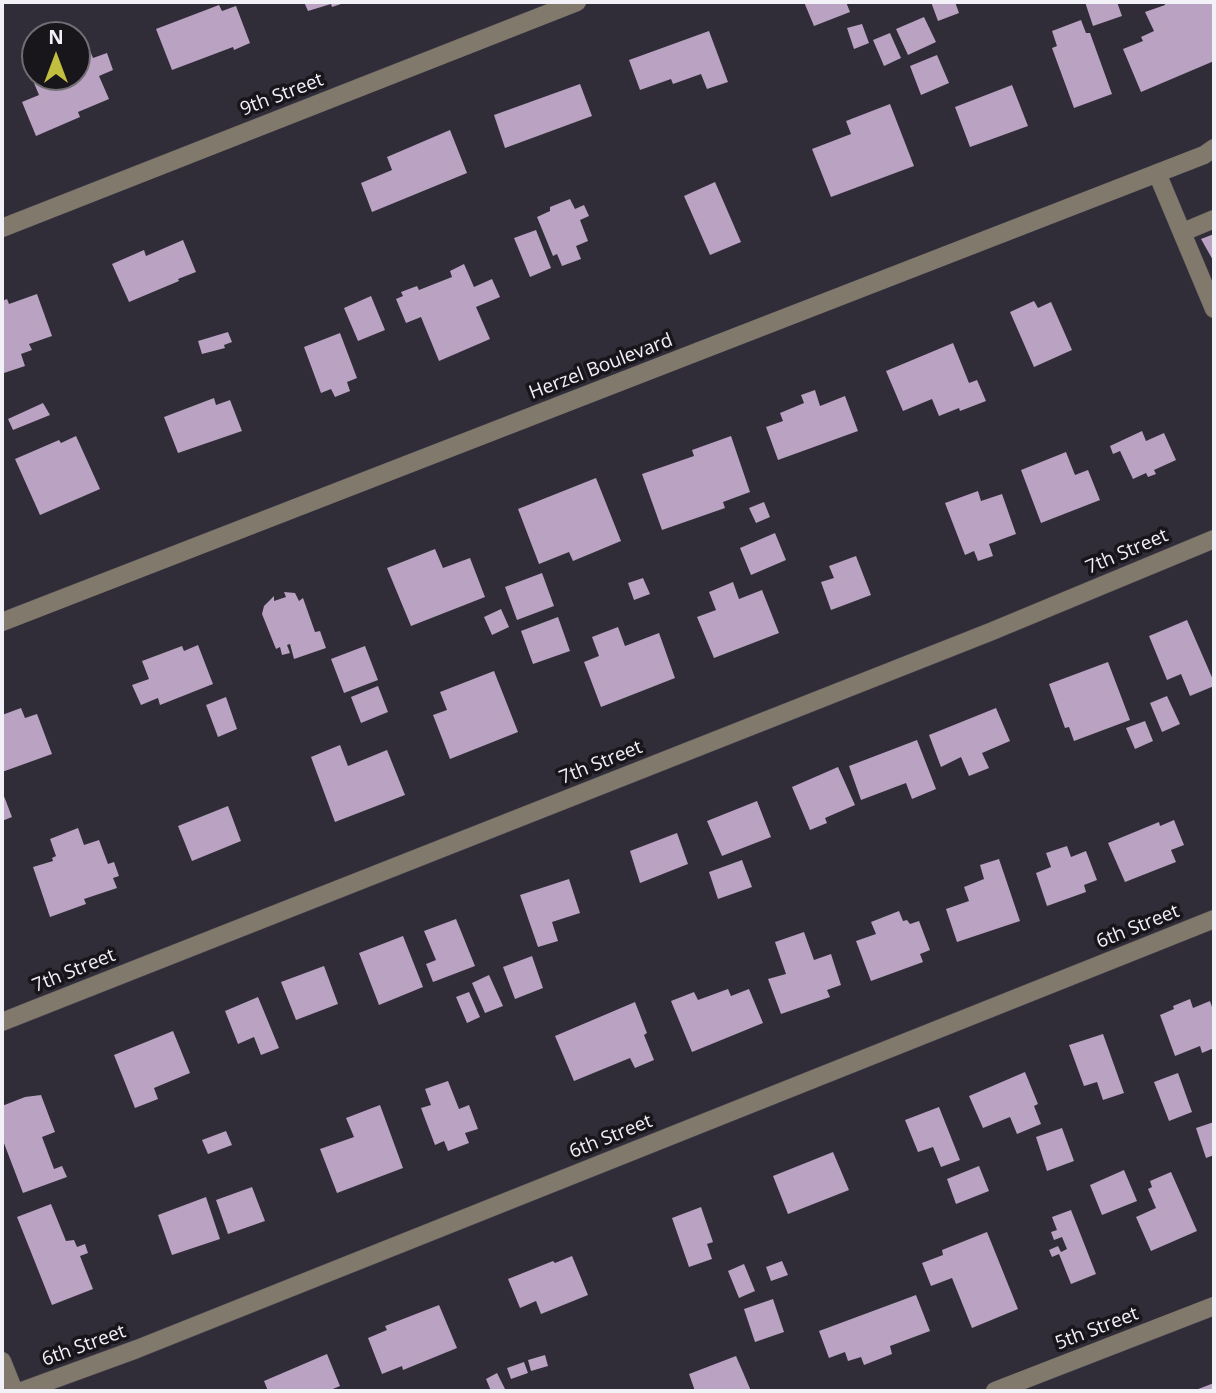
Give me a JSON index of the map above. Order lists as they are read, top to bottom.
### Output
{
  "streets": {
    "street": [
      "9th Street",
      "Herzel Boulevard",
      "7th Street",
      "6th Street",
      "5th Street"
    ]
  },
  "north": "top"
}
